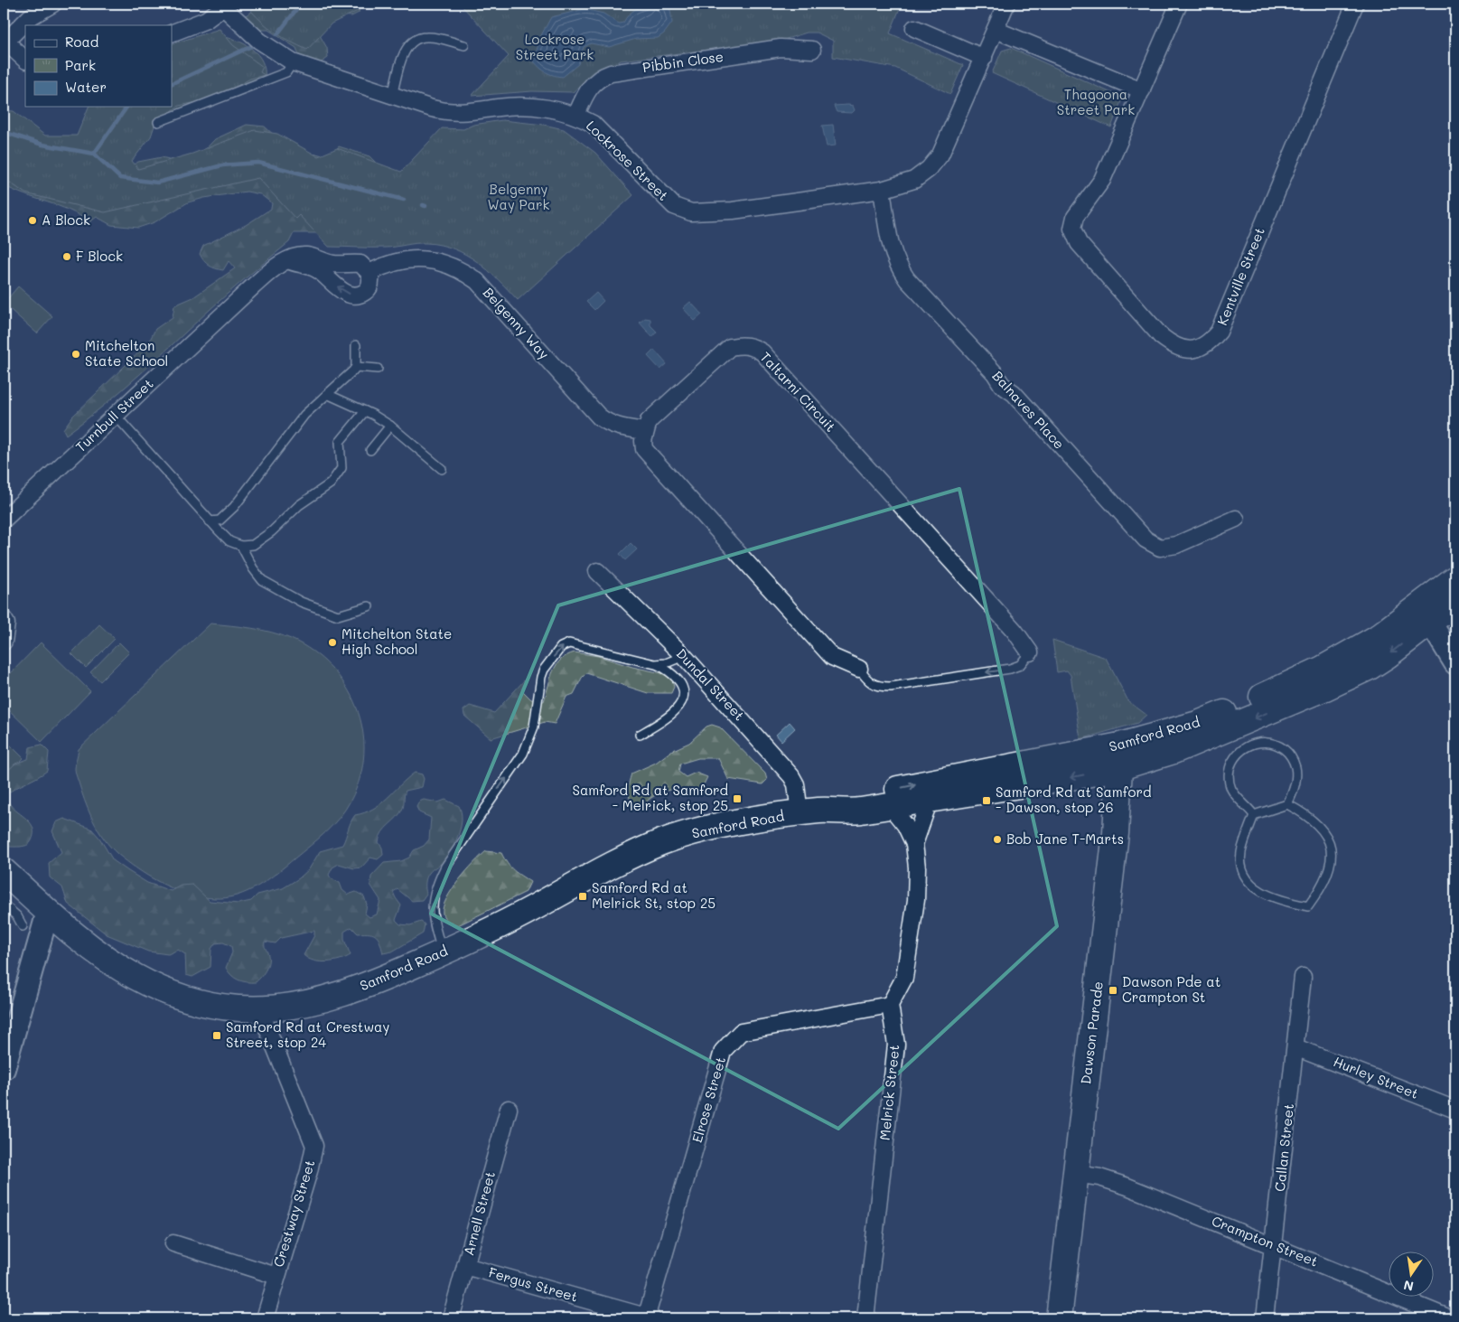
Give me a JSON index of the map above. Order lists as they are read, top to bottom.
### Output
{
  "streets": {
    "main road": ["Samford Road", "Dawson Parade"],
    "street": [
      "Pibbin Close",
      "Lockrose Street",
      "Kentville Street",
      "Belgenny Way",
      "Taltarni Circuit",
      "Balnaves Place",
      "Turnbull Street",
      "Dundal Street",
      "Hurley Street",
      "Melrick Street",
      "Elrose Street",
      "Callan Street",
      "Crestway Street",
      "Arnell Street",
      "Crampton Street",
      "Fergus Street"
    ]
  },
  "crossings": [
    ["Pibbin Close", "Lockrose Street"],
    ["Lockrose Street", "Balnaves Place"],
    ["Belgenny Way", "Taltarni Circuit"],
    ["Belgenny Way", "Turnbull Street"],
    ["Dundal Street", "Samford Road"],
    ["Samford Road", "Dawson Parade"],
    ["Samford Road", "Crestway Street"],
    ["Dawson Parade", "Crampton Street"],
    ["Hurley Street", "Callan Street"],
    ["Melrick Street", "Elrose Street"],
    ["Elrose Street", "Fergus Street"],
    ["Callan Street", "Crampton Street"],
    ["Arnell Street", "Fergus Street"]
  ],
  "parks": ["Lockrose Street Park", "Thagoona Street Park", "Belgenny Way Park"],
  "places": {
    "other": [
      "A Block",
      "F Block",
      "Mitchelton State School",
      "Mitchelton State High School",
      "Bob Jane T-Marts"
    ],
    "transit": [
      "Samford Rd at Samford - Melrick, stop 25",
      "Samford Rd at Samford - Dawson, stop 26",
      "Samford Rd at Melrick St, stop 25",
      "Dawson Pde at Crampton St",
      "Samford Rd at Crestway Street, stop 24"
    ]
  },
  "legend": ["Road", "Park", "Water"],
  "north": "bottom"
}
